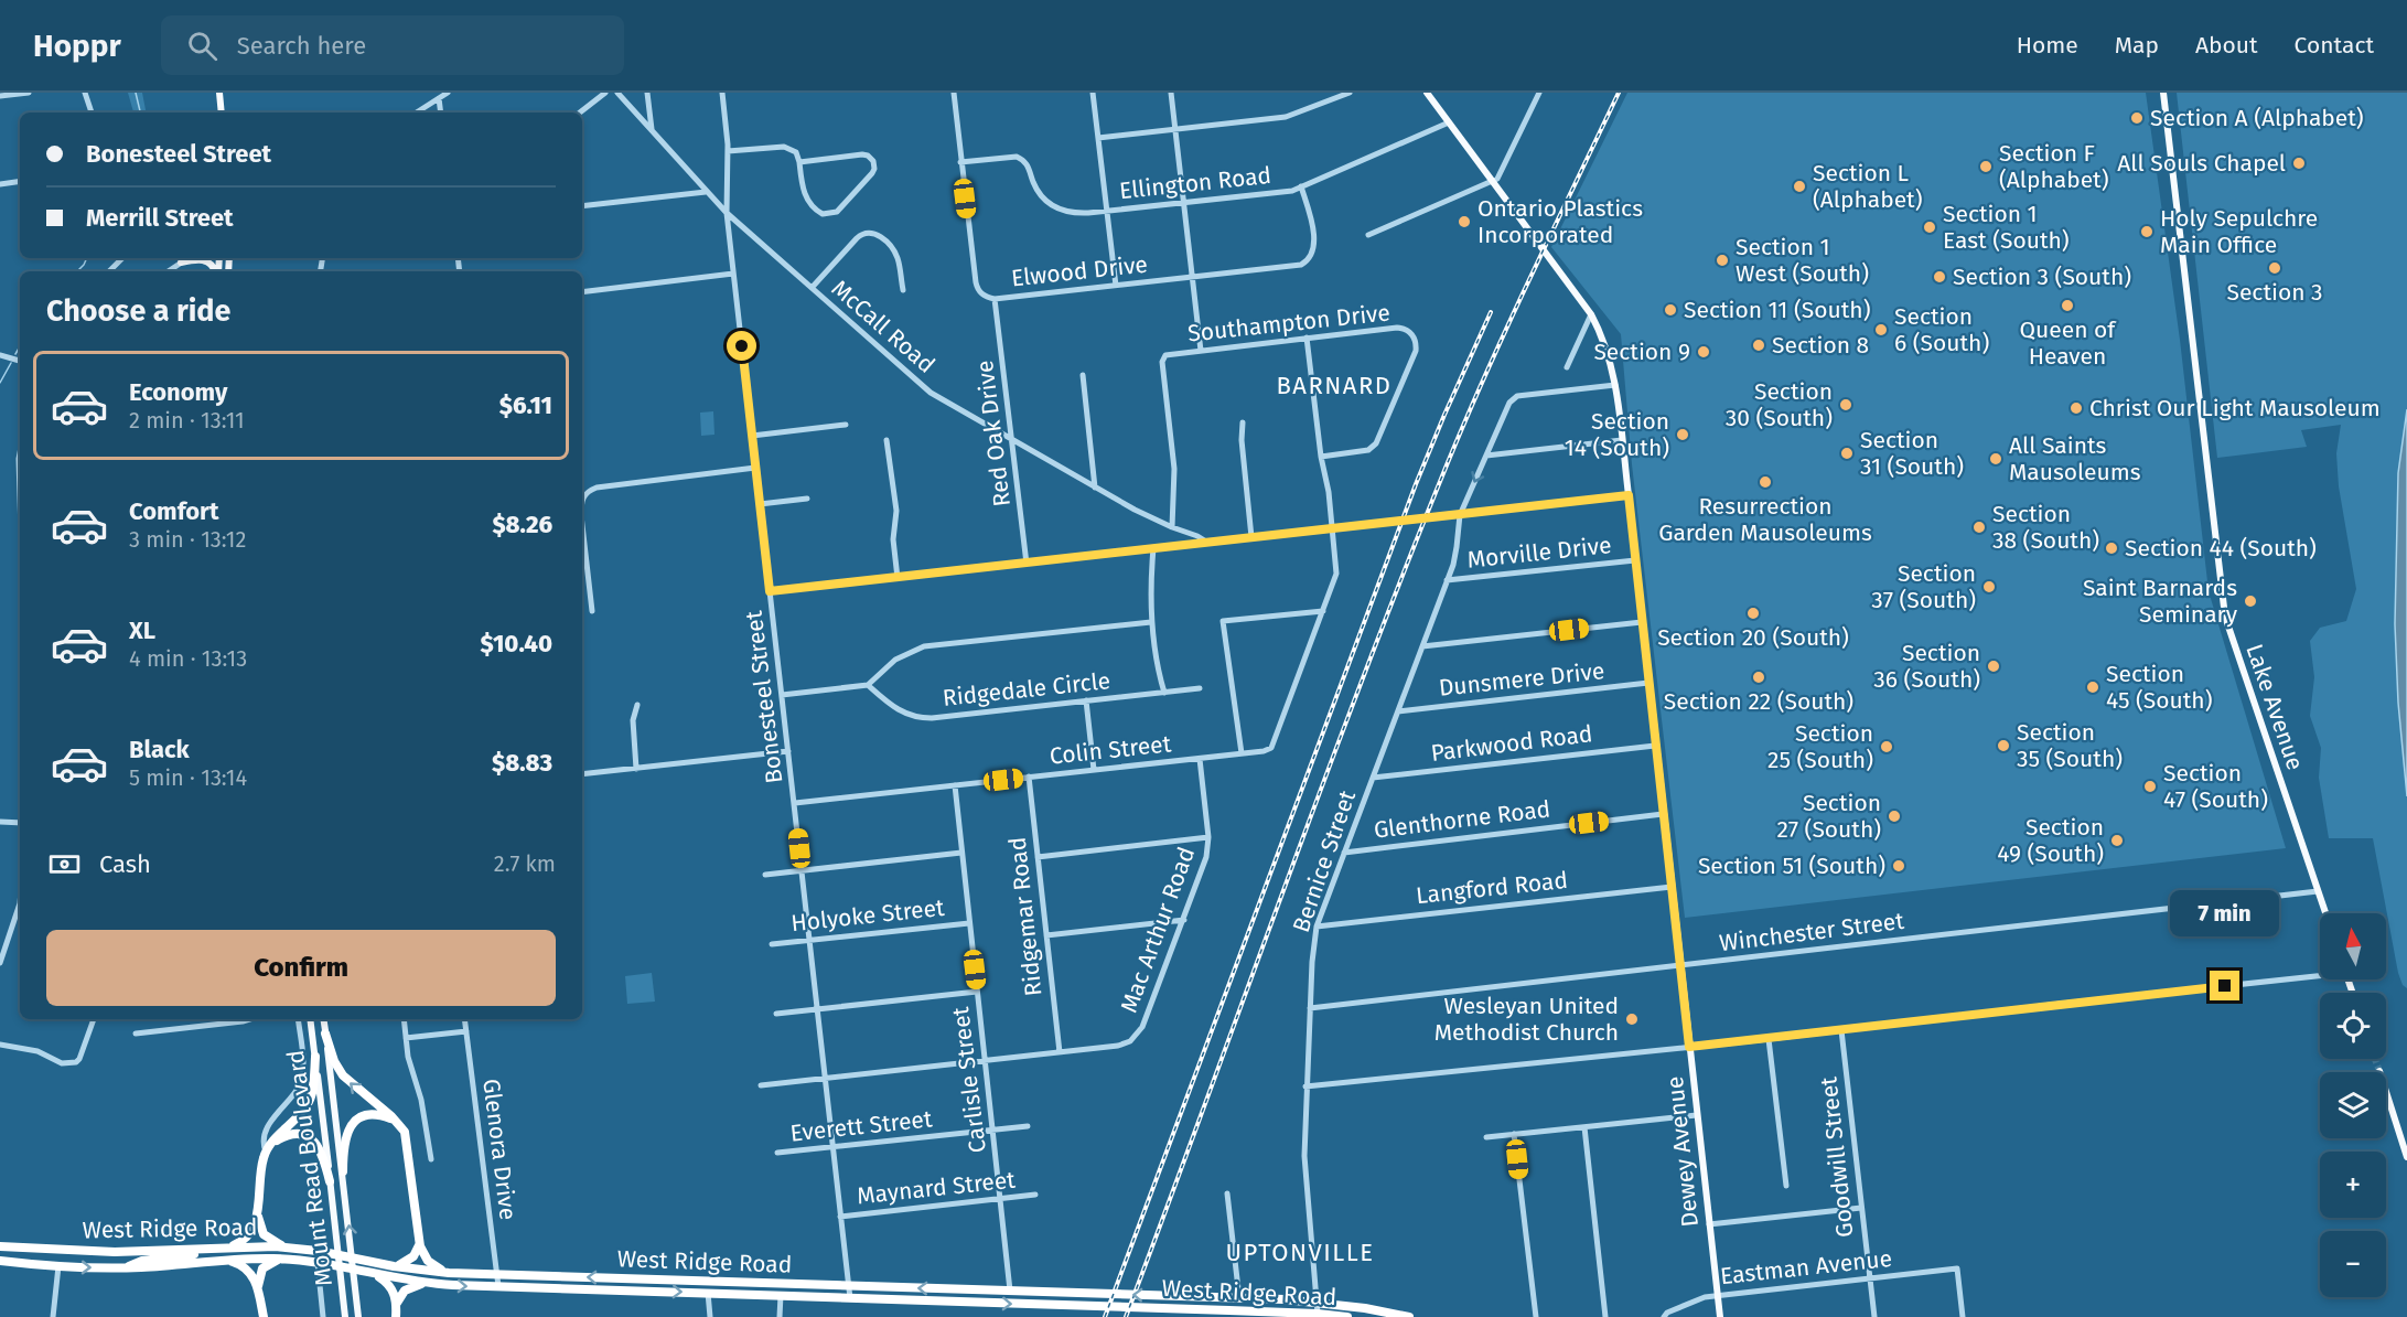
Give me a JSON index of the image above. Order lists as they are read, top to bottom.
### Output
{
  "streets": {
    "highway": ["West Ridge Road"],
    "main road": ["Lake Avenue", "Dewey Avenue", "Mount Read Boulevard"],
    "street": [
      "Ellington Road",
      "Elwood Drive",
      "Southampton Drive",
      "McCall Road",
      "Red Oak Drive",
      "Morville Drive",
      "Dunsmere Drive",
      "Ridgedale Circle",
      "Bonesteel Street",
      "Parkwood Road",
      "Colin Street",
      "Glenthorne Road",
      "Bernice Street",
      "Langford Road",
      "Holyoke Street",
      "Ridgemar Road",
      "Mac Arthur Road",
      "Winchester Street",
      "Carlisle Street",
      "Everett Street",
      "Glenora Drive",
      "Goodwill Street",
      "Maynard Street",
      "Eastman Avenue"
    ]
  },
  "crossings": [
    ["Ellington Road", "Elwood Drive"],
    ["Ellington Road", "Dewey Avenue"],
    ["Elwood Drive", "Red Oak Drive"],
    ["Southampton Drive", "McCall Road"],
    ["McCall Road", "Red Oak Drive"],
    ["McCall Road", "Bonesteel Street"],
    ["McCall Road", "Bernice Street"],
    ["McCall Road", "Dewey Avenue"],
    ["Morville Drive", "Bernice Street"],
    ["Morville Drive", "Dewey Avenue"],
    ["Dunsmere Drive", "Bernice Street"],
    ["Dunsmere Drive", "Dewey Avenue"],
    ["Bonesteel Street", "Colin Street"],
    ["Bonesteel Street", "Holyoke Street"],
    ["Bonesteel Street", "Mac Arthur Road"],
    ["Bonesteel Street", "Everett Street"],
    ["Bonesteel Street", "Maynard Street"],
    ["Bonesteel Street", "West Ridge Road"],
    ["Lake Avenue", "Winchester Street"],
    ["Parkwood Road", "Bernice Street"],
    ["Parkwood Road", "Dewey Avenue"],
    ["Colin Street", "Ridgemar Road"],
    ["Colin Street", "Mac Arthur Road"],
    ["Colin Street", "Carlisle Street"],
    ["Glenthorne Road", "Bernice Street"],
    ["Glenthorne Road", "Dewey Avenue"],
    ["Bernice Street", "Langford Road"],
    ["Bernice Street", "Winchester Street"],
    ["Bernice Street", "West Ridge Road"],
    ["Langford Road", "Dewey Avenue"],
    ["Holyoke Street", "Carlisle Street"],
    ["Ridgemar Road", "Mac Arthur Road"],
    ["Mac Arthur Road", "Carlisle Street"],
    ["Winchester Street", "Dewey Avenue"],
    ["Carlisle Street", "Everett Street"],
    ["Carlisle Street", "Maynard Street"],
    ["Carlisle Street", "West Ridge Road"],
    ["Glenora Drive", "West Ridge Road"],
    ["Dewey Avenue", "Eastman Avenue"],
    ["Goodwill Street", "Eastman Avenue"],
    ["Mount Read Boulevard", "West Ridge Road"]
  ],
  "districts": ["BARNARD", "UPTONVILLE"],
  "places": [
    "Section A (Alphabet)",
    "All Souls Chapel",
    "Section F (Alphabet)",
    "Section L (Alphabet)",
    "Ontario Plastics Incorporated",
    "Section 1 East (South)",
    "Holy Sepulchre Main Office",
    "Section 1 West (South)",
    "Section 3",
    "Section 3 (South)",
    "Queen of Heaven",
    "Section 11 (South)",
    "Section 6 (South)",
    "Section 8",
    "Section 9",
    "Section 30 (South)",
    "Christ Our Light Mausoleum",
    "Section 14 (South)",
    "Section 31 (South)",
    "All Saints Mausoleums",
    "Resurrection Garden Mausoleums",
    "Section 38 (South)",
    "Section 44 (South)",
    "Section 37 (South)",
    "Saint Barnards Seminary",
    "Section 20 (South)",
    "Section 36 (South)",
    "Section 22 (South)",
    "Section 45 (South)",
    "Section 35 (South)",
    "Section 25 (South)",
    "Section 47 (South)",
    "Section 27 (South)",
    "Section 49 (South)",
    "Section 51 (South)",
    "Wesleyan United Methodist Church"
  ],
  "north": "top",
  "page": {
    "header": "Hoppr",
    "search": "Search here",
    "nav": [
      "Home",
      "Map",
      "About",
      "Contact"
    ],
    "banner": ["Bonesteel Street", "Merrill Street"],
    "heading": "Choose a ride",
    "list": [
      {
        "name": "Economy",
        "note": "2 min · 13:11",
        "value": "$6.11"
      },
      {
        "name": "Comfort",
        "note": "3 min · 13:12",
        "value": "$8.26"
      },
      {
        "name": "XL",
        "note": "4 min · 13:13",
        "value": "$10.40"
      },
      {
        "name": "Black",
        "note": "5 min · 13:14",
        "value": "$8.83"
      }
    ],
    "pay": ["Cash", "2.7 km"],
    "bubble": "7 min",
    "map_buttons": ["+", "−"],
    "buttons": "Confirm"
  }
}
